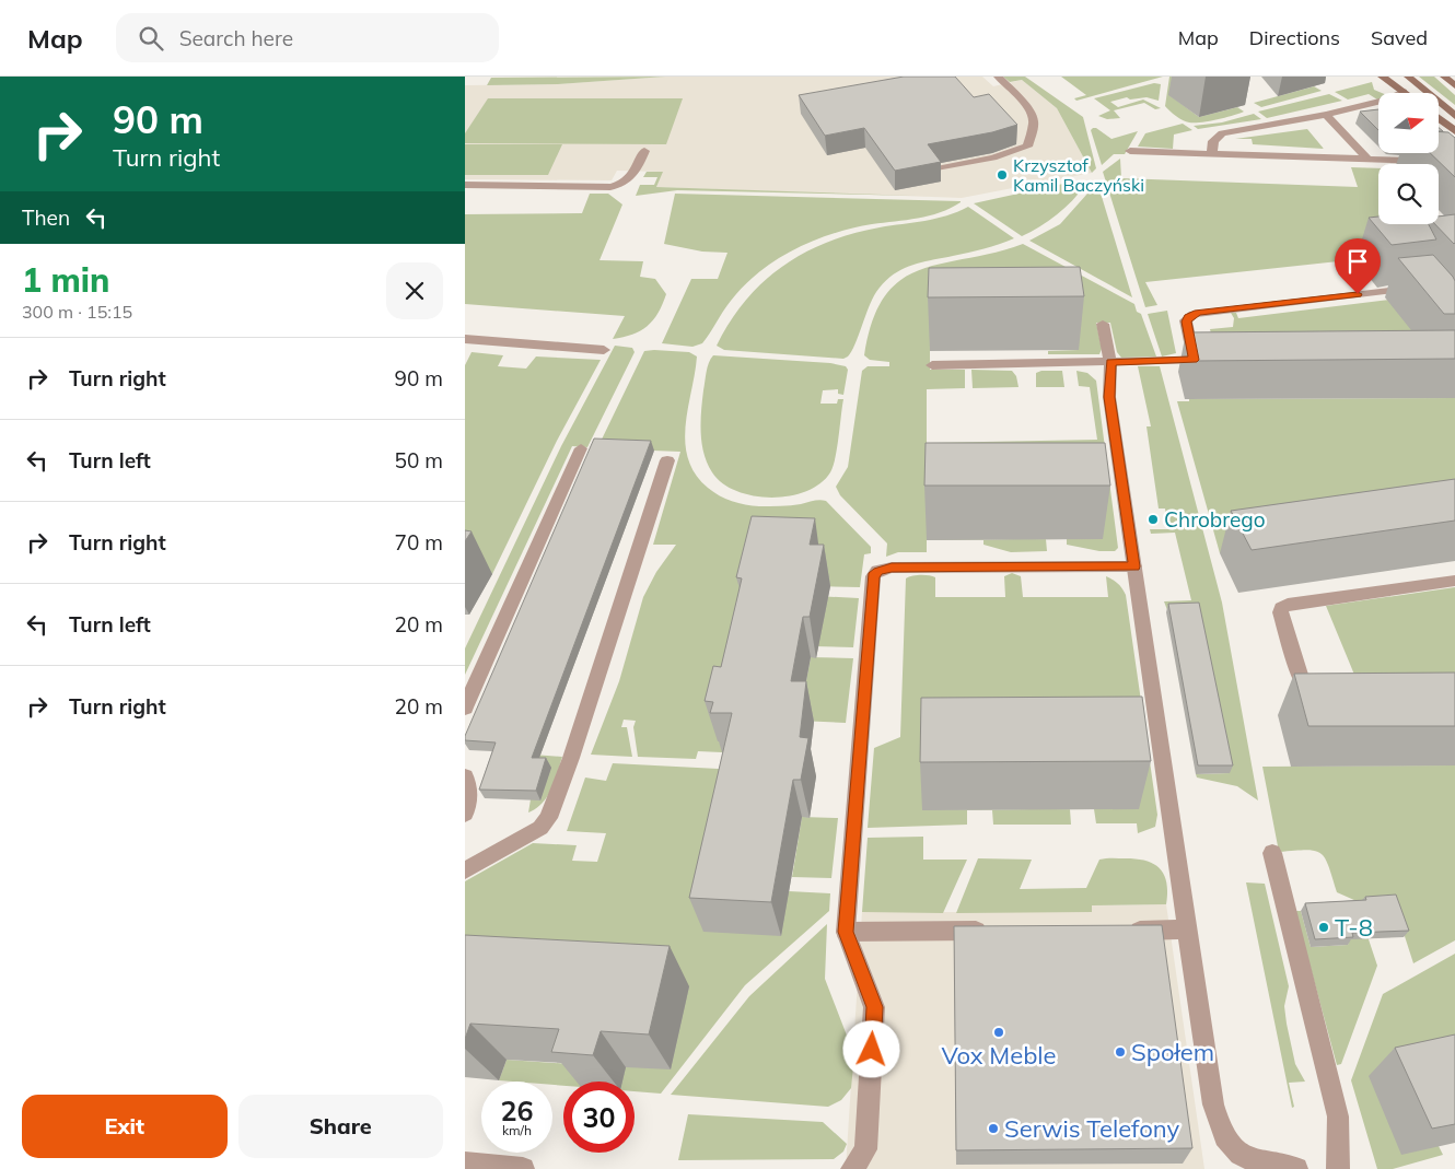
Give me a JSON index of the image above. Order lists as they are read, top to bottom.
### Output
{
  "places": [
    "Krzysztof Kamil Baczyński",
    "Chrobrego",
    "T-8",
    "Vox Meble",
    "Społem",
    "Serwis Telefony"
  ],
  "north": "right",
  "page": {
    "header": "Map",
    "search": "Search here",
    "nav": ["Map", "Directions", "Saved"],
    "turn": ["90 m", "Turn right"],
    "then": "Then",
    "heading": ["1 min", "300 m · 15:15"],
    "list": [
      {
        "name": "Turn right",
        "value": "90 m"
      },
      {
        "name": "Turn left",
        "value": "50 m"
      },
      {
        "name": "Turn right",
        "value": "70 m"
      },
      {
        "name": "Turn left",
        "value": "20 m"
      },
      {
        "name": "Turn right",
        "value": "20 m"
      }
    ],
    "speed": "26 km/h",
    "limit": "30",
    "buttons": ["Exit", "Share"]
  }
}
